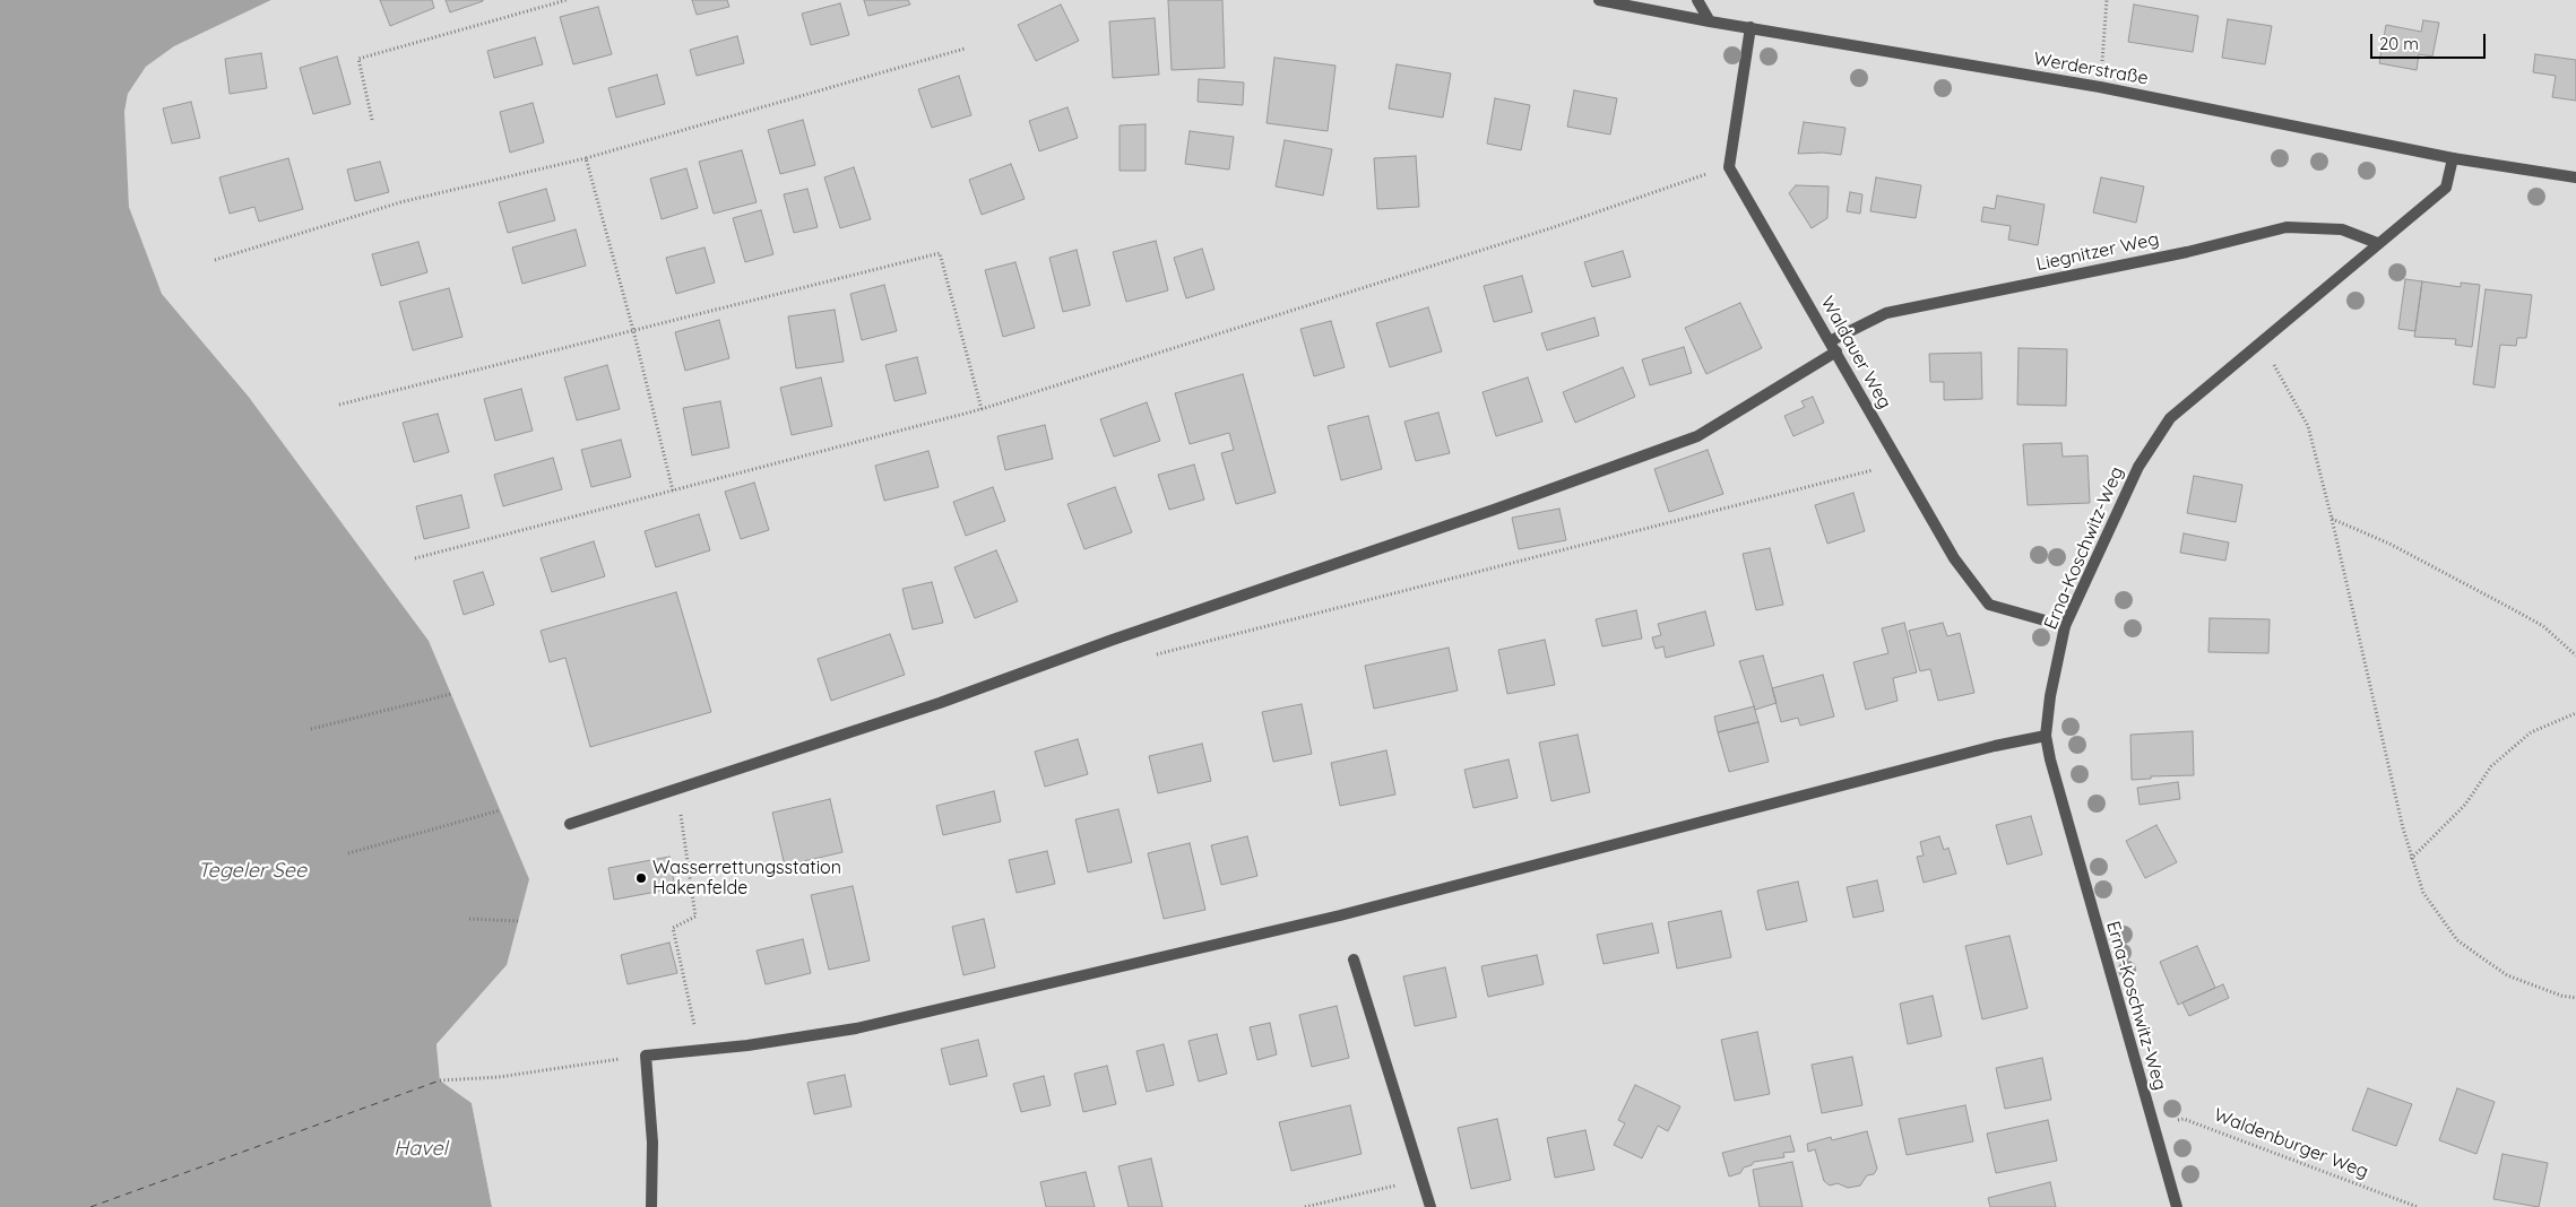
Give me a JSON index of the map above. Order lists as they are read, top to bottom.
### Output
{
  "streets": {
    "street": [
      "Werderstraße",
      "Liegnitzer Weg",
      "Waldauer Weg",
      "Erna-Koschwitz-Weg"
    ],
    "path": ["Waldenburger Weg"]
  },
  "crossings": [
    ["Werderstraße", "Erna-Koschwitz-Weg"],
    ["Liegnitzer Weg", "Waldauer Weg"],
    ["Liegnitzer Weg", "Erna-Koschwitz-Weg"],
    ["Waldauer Weg", "Erna-Koschwitz-Weg"],
    ["Erna-Koschwitz-Weg", "Waldenburger Weg"]
  ],
  "water": ["Tegeler See", "Havel"],
  "places": ["Wasserrettungsstation Hakenfelde"],
  "scale_bar": "20 m"
}
